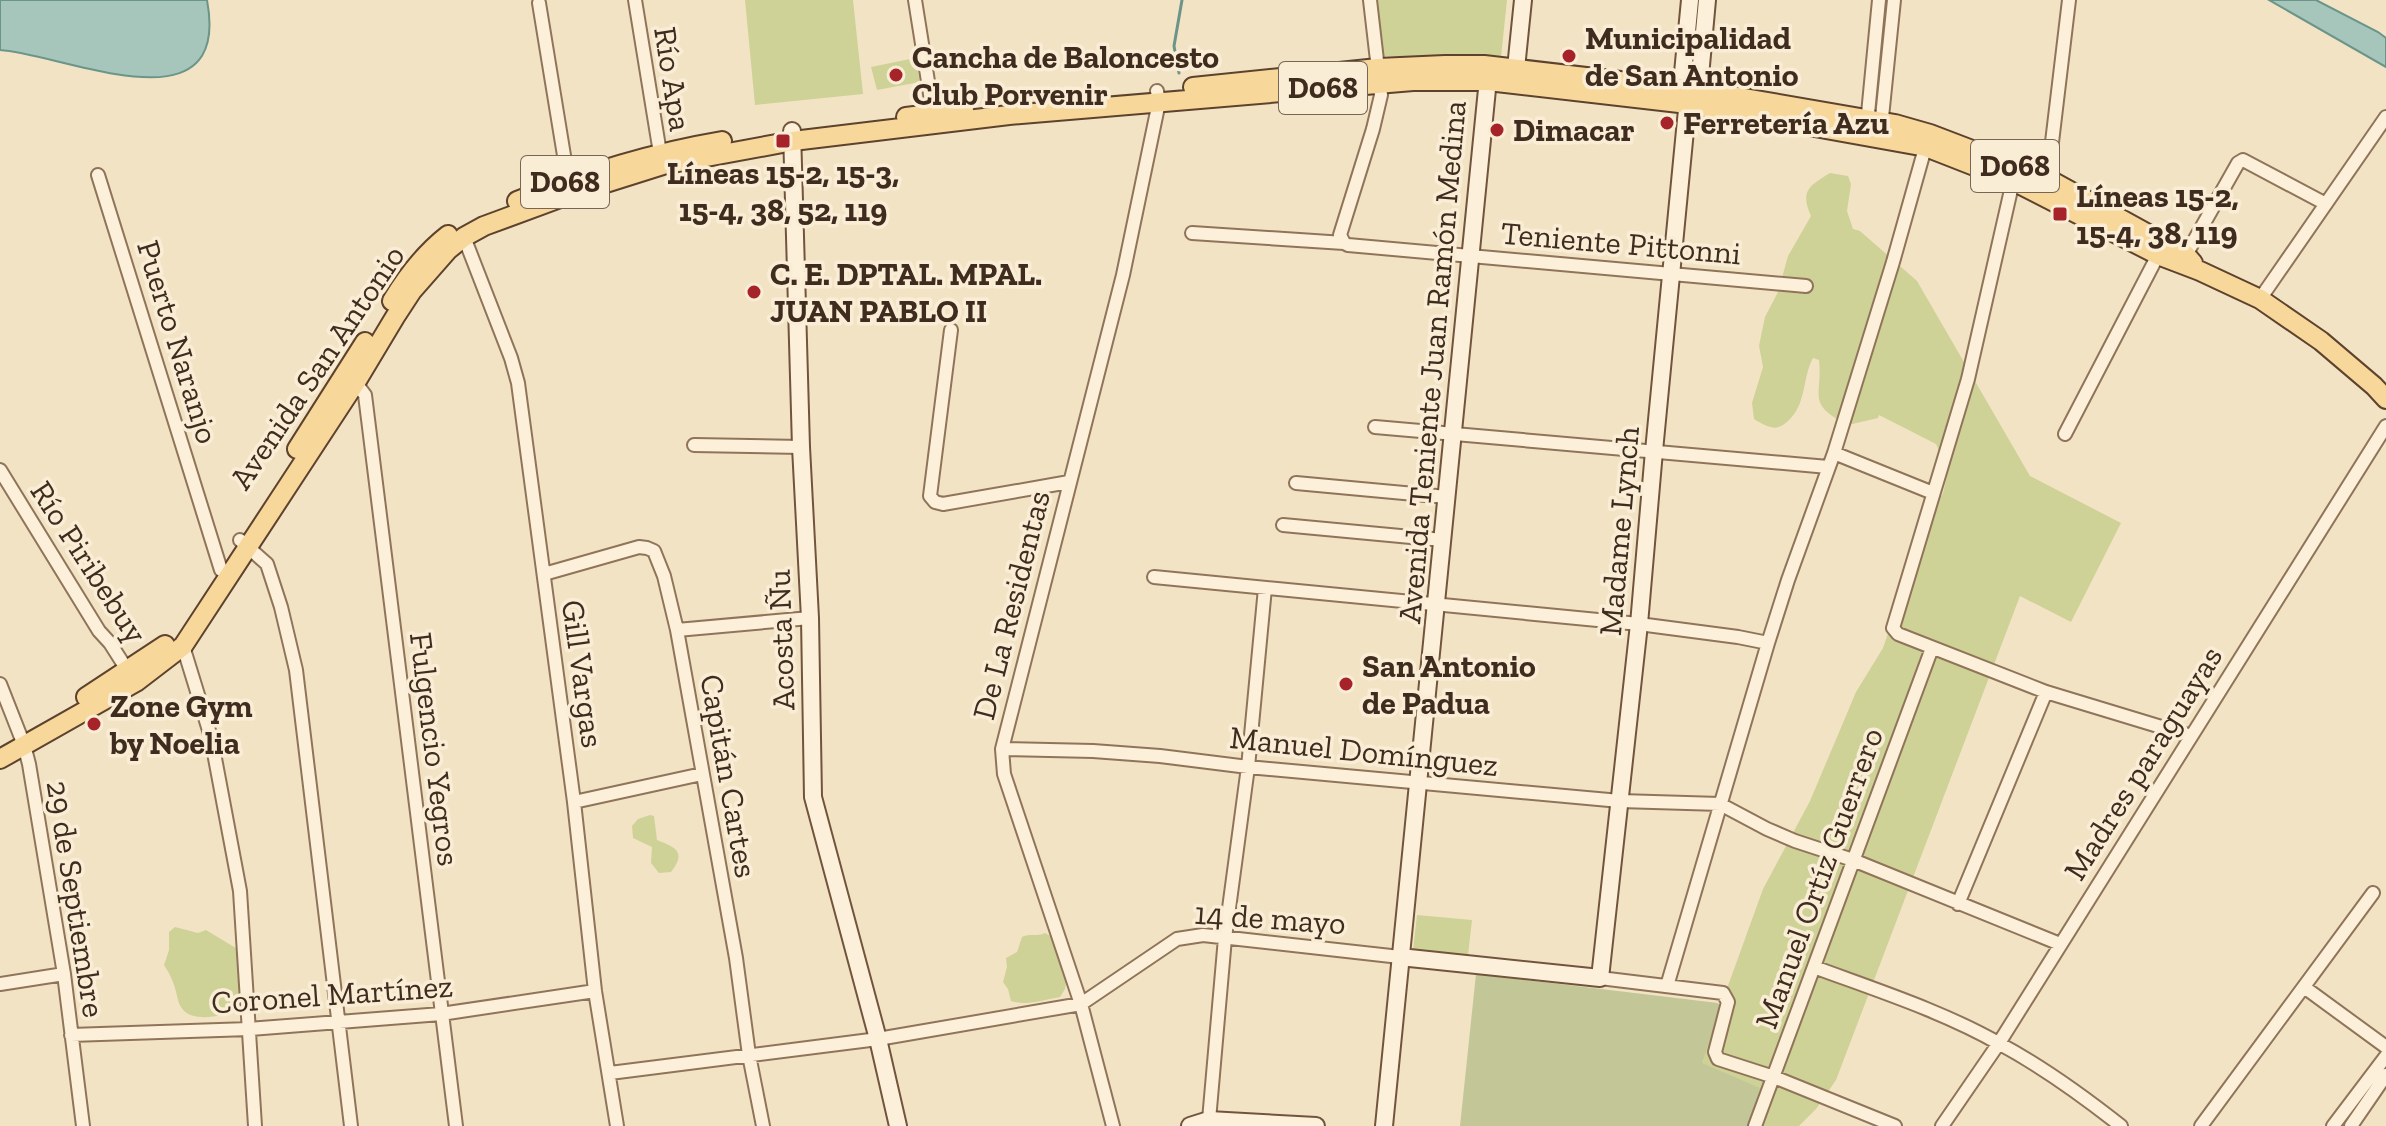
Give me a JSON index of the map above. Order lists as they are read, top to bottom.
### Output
{
  "streets": {
    "main road": ["D068", "Avenida San Antonio"],
    "street": [
      "Río Apa",
      "Teniente Pittonni",
      "Puerto Naranjo",
      "Avenida Teniente Juan Ramón Medina",
      "Madame Lynch",
      "Río Piribebuy",
      "De La Residentas",
      "Acosta Ñu",
      "Gill Vargas",
      "Fulgencio Yegros",
      "Manuel Domínguez",
      "Madres paraguayas",
      "Capitán Cartes",
      "Manuel Ortíz Guerrero",
      "29 de Septiembre",
      "14 de mayo",
      "Coronel Martínez"
    ]
  },
  "crossings": [
    ["Río Apa", "Avenida San Antonio"],
    ["Teniente Pittonni", "Avenida Teniente Juan Ramón Medina"],
    ["Teniente Pittonni", "Madame Lynch"],
    ["Puerto Naranjo", "Avenida San Antonio"],
    ["Avenida Teniente Juan Ramón Medina", "Avenida San Antonio"],
    ["Avenida Teniente Juan Ramón Medina", "Manuel Domínguez"],
    ["Avenida Teniente Juan Ramón Medina", "14 de mayo"],
    ["Avenida San Antonio", "Madame Lynch"],
    ["Avenida San Antonio", "Río Piribebuy"],
    ["Avenida San Antonio", "De La Residentas"],
    ["Avenida San Antonio", "Acosta Ñu"],
    ["Avenida San Antonio", "Gill Vargas"],
    ["Avenida San Antonio", "Fulgencio Yegros"],
    ["Avenida San Antonio", "29 de Septiembre"],
    ["Madame Lynch", "Manuel Domínguez"],
    ["Madame Lynch", "14 de mayo"],
    ["De La Residentas", "Manuel Domínguez"],
    ["De La Residentas", "14 de mayo"],
    ["Acosta Ñu", "14 de mayo"],
    ["Gill Vargas", "Capitán Cartes"],
    ["Gill Vargas", "14 de mayo"],
    ["Gill Vargas", "Coronel Martínez"],
    ["Fulgencio Yegros", "Coronel Martínez"],
    ["Capitán Cartes", "14 de mayo"],
    ["Manuel Ortíz Guerrero", "14 de mayo"],
    ["29 de Septiembre", "Coronel Martínez"]
  ],
  "places": {
    "other": [
      "Municipalidad de San Antonio",
      "Cancha de Baloncesto Club Porvenir",
      "Ferretería Azu",
      "Dimacar",
      "C. E. DPTAL. MPAL. JUAN PABLO II",
      "San Antonio de Padua",
      "Zone Gym by Noelia"
    ],
    "transit": ["Líneas 15-2, 15-3, 15-4, 38, 52, 119", "Líneas 15-2, 15-4, 38, 119"]
  }
}
